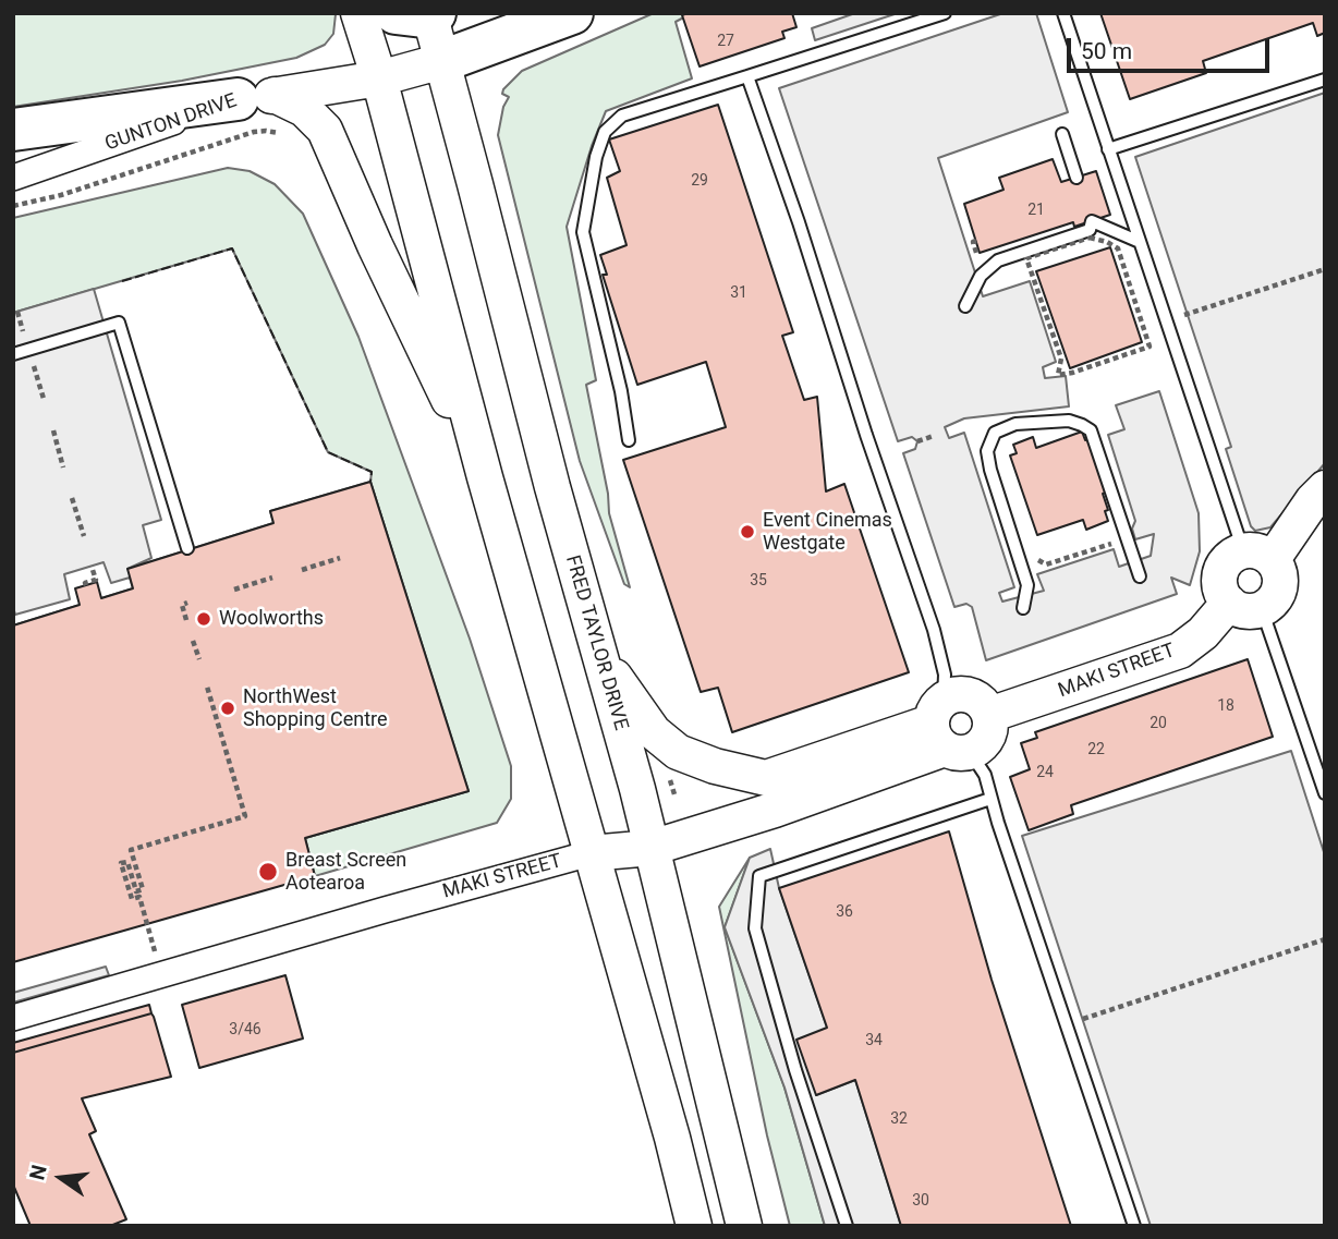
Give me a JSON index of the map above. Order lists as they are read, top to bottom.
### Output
{
  "streets": {
    "main road": ["GUNTON DRIVE", "FRED TAYLOR DRIVE", "MAKI STREET"]
  },
  "crossings": [
    ["GUNTON DRIVE", "FRED TAYLOR DRIVE"],
    ["FRED TAYLOR DRIVE", "MAKI STREET"]
  ],
  "places": [
    "Event Cinemas Westgate",
    "Woolworths",
    "NorthWest Shopping Centre",
    "Breast Screen Aotearoa"
  ],
  "house_numbers": [
    "27",
    "29",
    "21",
    "31",
    "35",
    "18",
    "20",
    "22",
    "24",
    "36",
    "3/46",
    "34",
    "32",
    "30"
  ],
  "scale_bar": "50 m",
  "north": "left"
}
